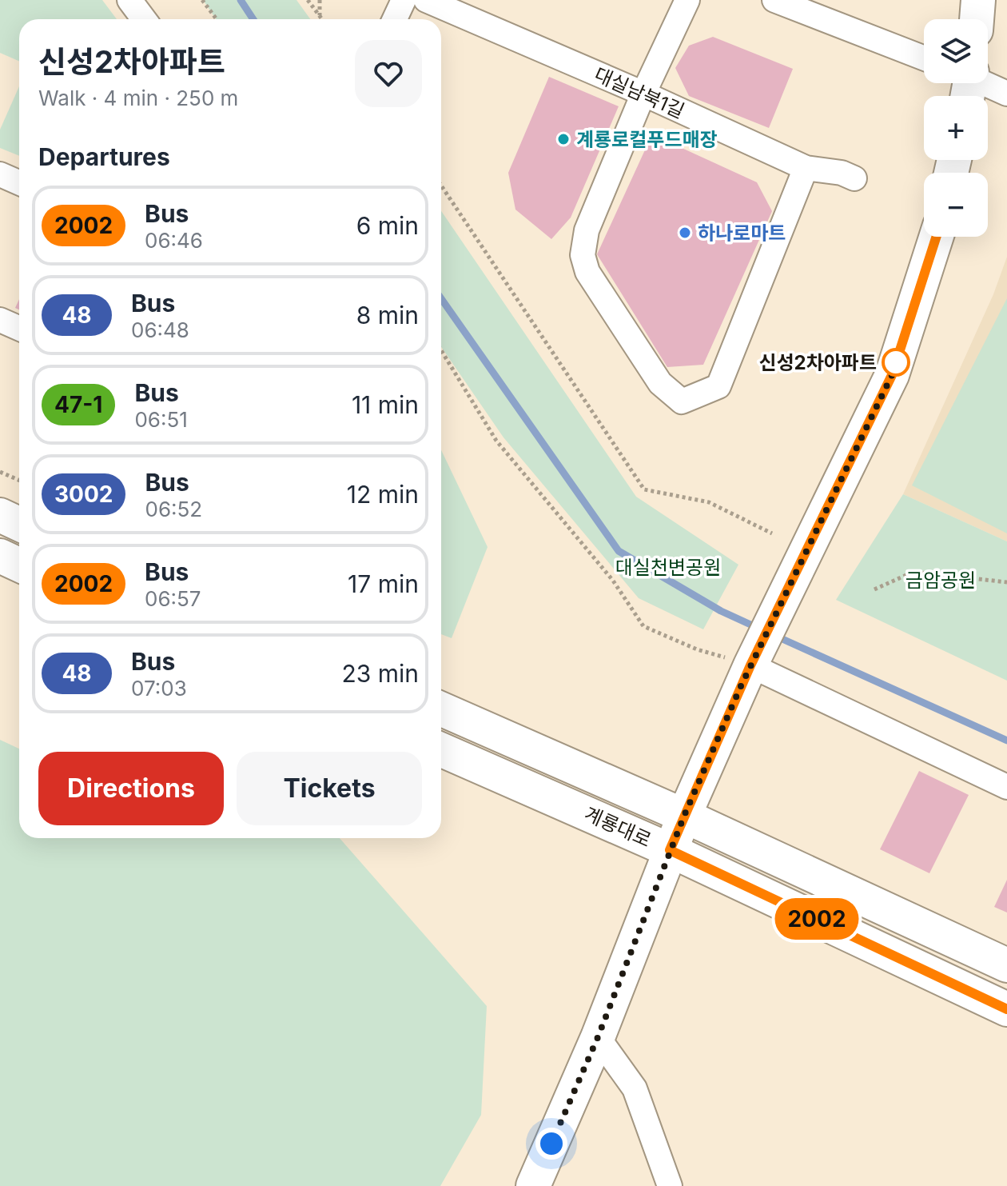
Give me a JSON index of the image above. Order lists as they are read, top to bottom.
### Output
{
  "streets": {
    "main road": ["계룡대로"],
    "street": ["대실남북1길"]
  },
  "parks": ["대실천변공원", "금암공원"],
  "places": ["계룡로컬푸드매장", "하나로마트", "신성2차아파트"],
  "lines": ["bus line 2002"],
  "page": {
    "on_map": "2002",
    "map_buttons": ["+", "−"],
    "heading": [
      ["신성2차아파트", "Walk · 4 min · 250 m"],
      "Departures"
    ],
    "list": [
      {
        "mark": "2002",
        "name": "Bus",
        "note": "06:46",
        "value": "6 min"
      },
      {
        "mark": "48",
        "name": "Bus",
        "note": "06:48",
        "value": "8 min"
      },
      {
        "mark": "47-1",
        "name": "Bus",
        "note": "06:51",
        "value": "11 min"
      },
      {
        "mark": "3002",
        "name": "Bus",
        "note": "06:52",
        "value": "12 min"
      },
      {
        "mark": "2002",
        "name": "Bus",
        "note": "06:57",
        "value": "17 min"
      },
      {
        "mark": "48",
        "name": "Bus",
        "note": "07:03",
        "value": "23 min"
      }
    ],
    "buttons": ["Directions", "Tickets"]
  }
}
